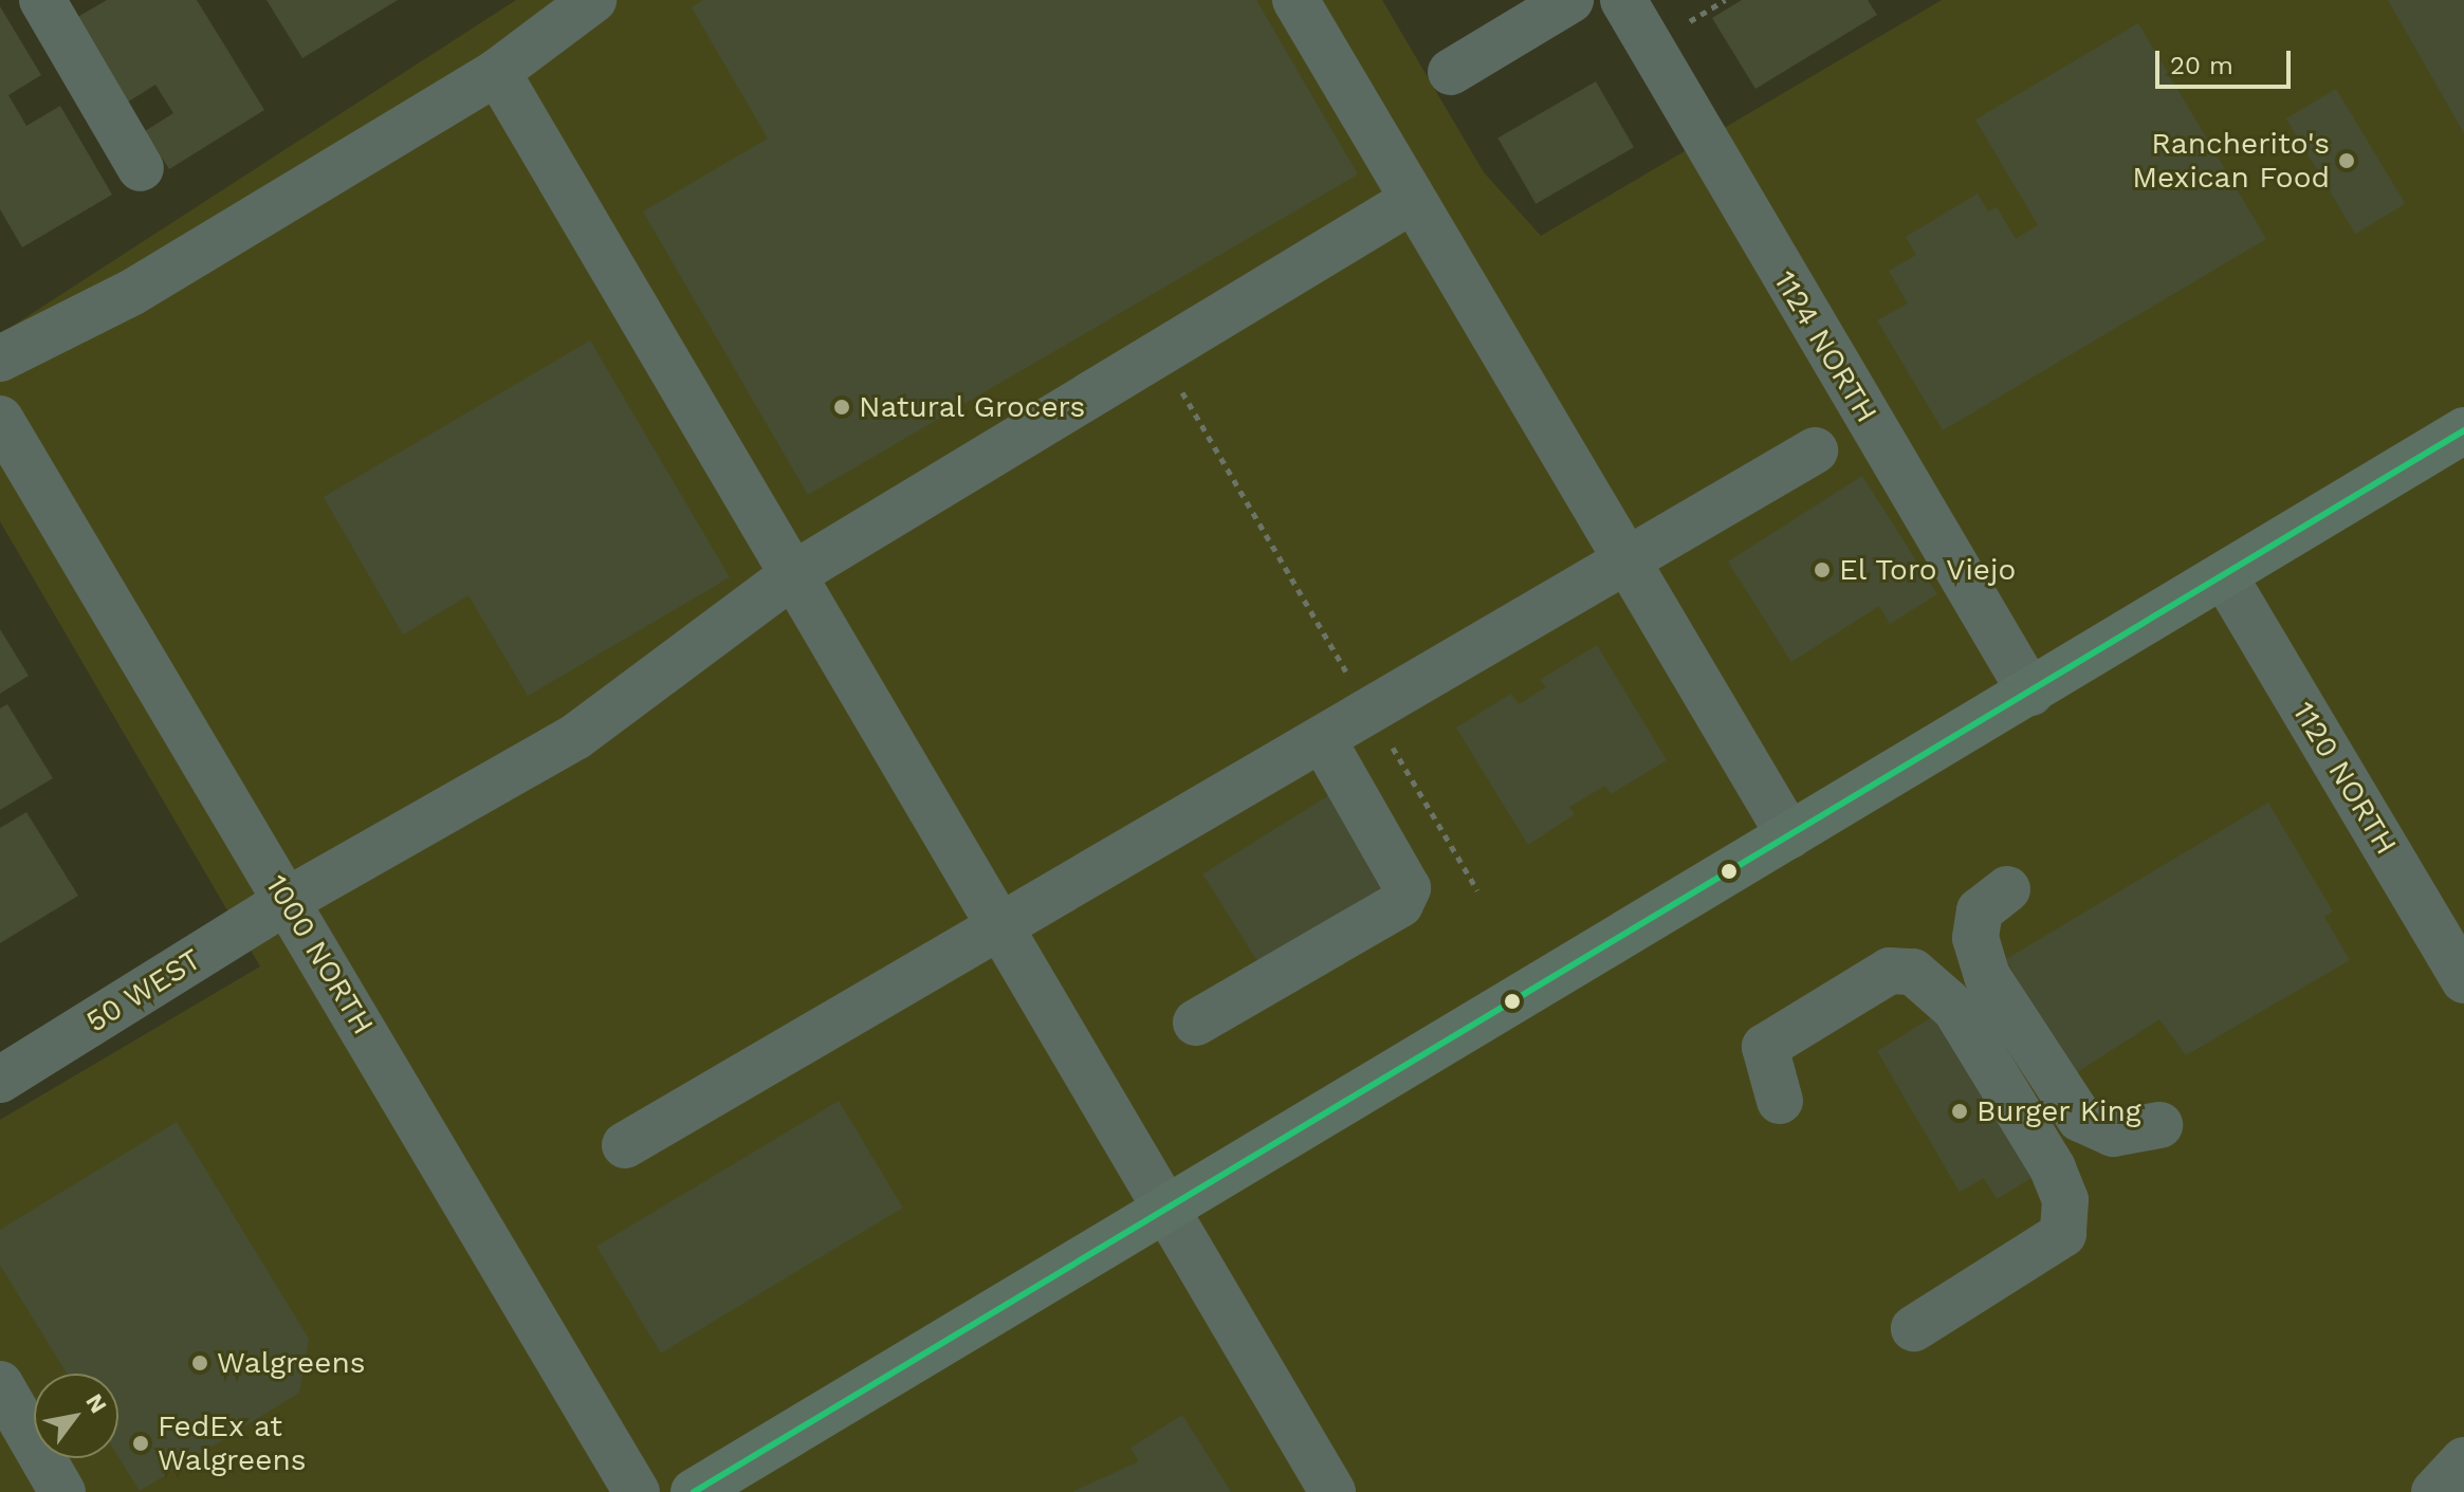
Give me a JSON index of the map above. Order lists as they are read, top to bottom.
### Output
{
  "streets": {
    "street": [
      "1124 NORTH",
      "1120 NORTH",
      "1000 NORTH",
      "50 WEST"
    ]
  },
  "crossings": [
    ["1000 NORTH", "50 WEST"]
  ],
  "places": [
    "Rancherito's Mexican Food",
    "Natural Grocers",
    "El Toro Viejo",
    "Burger King",
    "Walgreens",
    "FedEx at Walgreens"
  ],
  "scale_bar": "20 m",
  "north": "top right"
}
